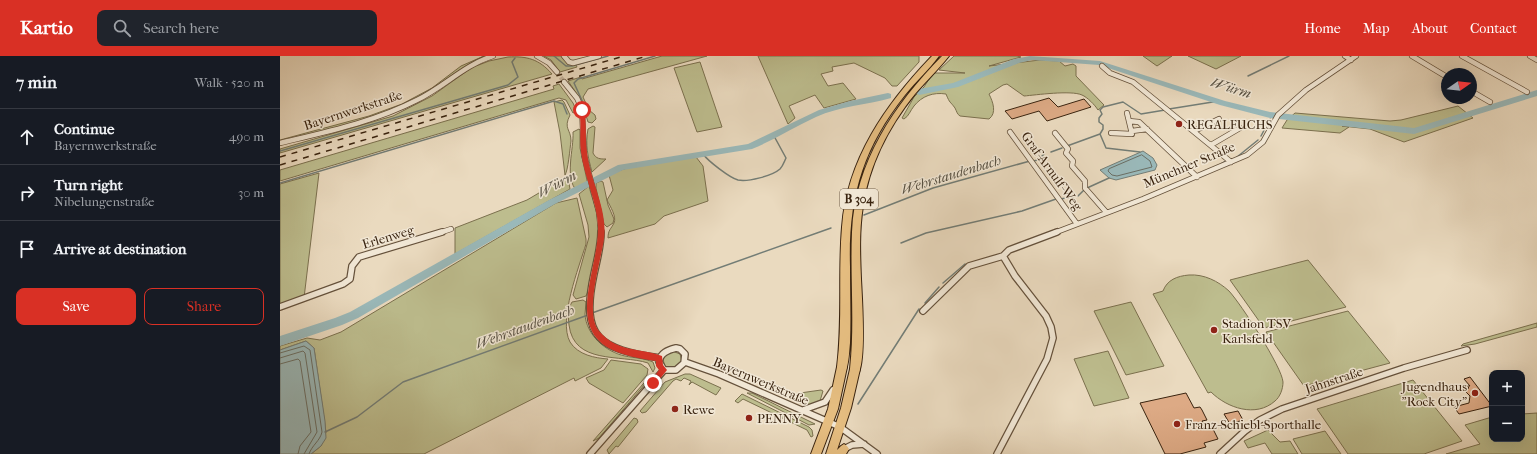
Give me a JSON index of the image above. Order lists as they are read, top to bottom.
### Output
{
  "streets": {
    "highway": ["B 304"],
    "street": [
      "Bayernwerkstraße",
      "Münchner Straße",
      "Graf-Arnulf-Weg",
      "Erlenweg",
      "Jahnstraße"
    ]
  },
  "crossings": [
    ["Bayernwerkstraße", "B 304"],
    ["Münchner Straße", "Graf-Arnulf-Weg"]
  ],
  "water": ["Würm", "Wehrstaudenbach"],
  "places": [
    "REGALFUCHS",
    "Stadion TSV Karlsfeld",
    "Jugendhaus \"Rock City\"",
    "Rewe",
    "PENNY",
    "Franz-Schiebl-Sporthalle"
  ],
  "north": "right",
  "page": {
    "header": "Kartio",
    "search": "Search here",
    "nav": [
      "Home",
      "Map",
      "About",
      "Contact"
    ],
    "heading": ["7 min", "Walk · 520 m"],
    "list": [
      ["Continue", "Bayernwerkstraße", "490 m"],
      ["Turn right", "Nibelungenstraße", "30 m"],
      "Arrive at destination"
    ],
    "buttons": ["Save", "Share"],
    "map_buttons": ["+", "−"]
  }
}
